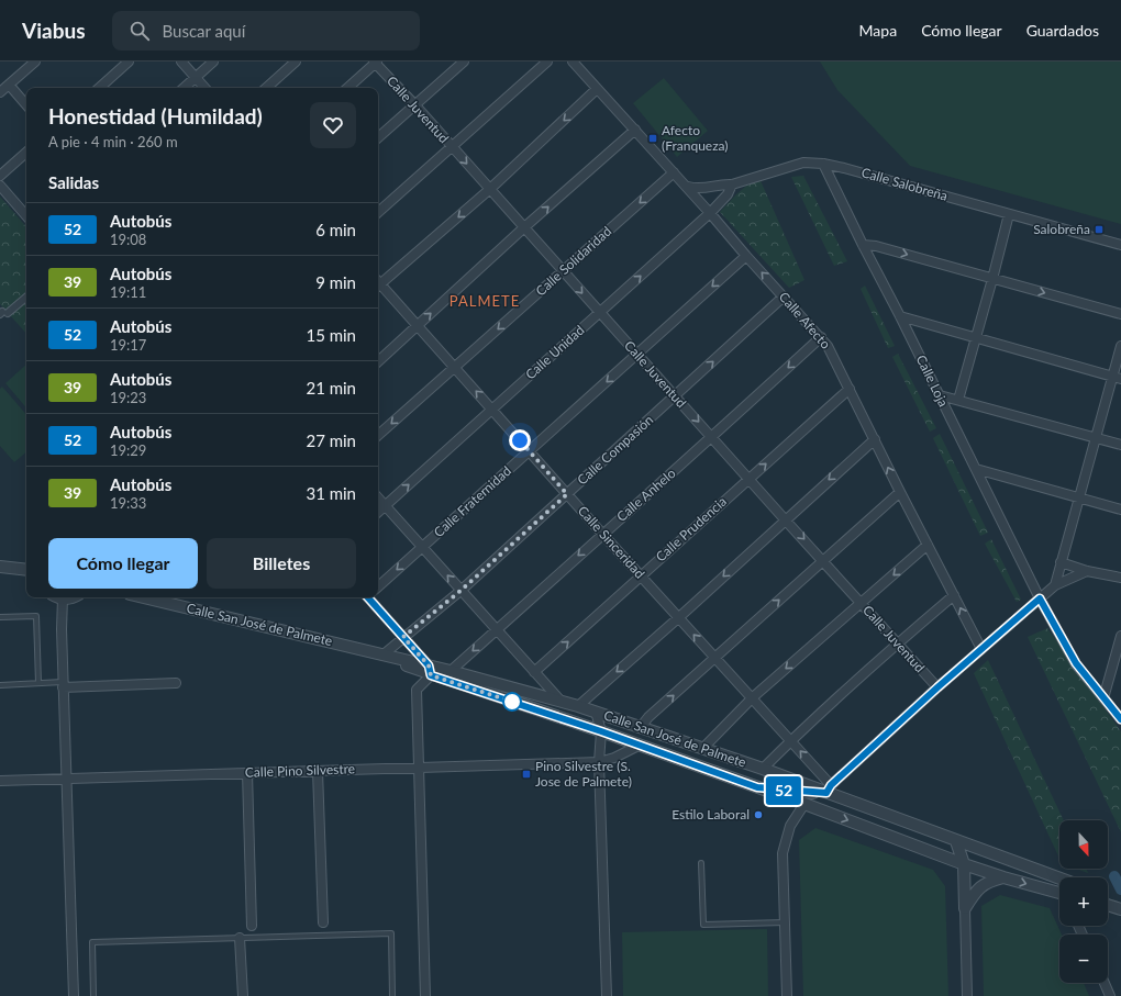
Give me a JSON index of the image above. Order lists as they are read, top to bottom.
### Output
{
  "streets": {
    "street": [
      "Calle Juventud",
      "Calle Salobreña",
      "Calle Solidaridad",
      "Calle Afecto",
      "Calle Unidad",
      "Calle Loja",
      "Calle Compasión",
      "Calle Anhelo",
      "Calle Fraternidad",
      "Calle Prudencia",
      "Calle Sinceridad",
      "Calle San José de Palmete",
      "Calle Pino Silvestre"
    ]
  },
  "crossings": [
    ["Calle Juventud", "Calle Solidaridad"],
    ["Calle Juventud", "Calle Unidad"],
    ["Calle Juventud", "Calle Compasión"],
    ["Calle Juventud", "Calle Anhelo"],
    ["Calle Juventud", "Calle Fraternidad"],
    ["Calle Juventud", "Calle Prudencia"],
    ["Calle Salobreña", "Calle Afecto"],
    ["Calle Salobreña", "Calle Unidad"],
    ["Calle Salobreña", "Calle Loja"],
    ["Calle Solidaridad", "Calle Afecto"],
    ["Calle Solidaridad", "Calle Sinceridad"],
    ["Calle Afecto", "Calle Unidad"],
    ["Calle Afecto", "Calle Compasión"],
    ["Calle Afecto", "Calle Anhelo"],
    ["Calle Afecto", "Calle Fraternidad"],
    ["Calle Afecto", "Calle Prudencia"],
    ["Calle Unidad", "Calle Sinceridad"],
    ["Calle Compasión", "Calle Sinceridad"],
    ["Calle Compasión", "Calle San José de Palmete"],
    ["Calle Anhelo", "Calle Sinceridad"],
    ["Calle Anhelo", "Calle San José de Palmete"],
    ["Calle Fraternidad", "Calle Sinceridad"],
    ["Calle Prudencia", "Calle Sinceridad"],
    ["Calle Sinceridad", "Calle San José de Palmete"],
    ["Calle San José de Palmete", "Calle Pino Silvestre"]
  ],
  "one_way": ["Calle Unidad", "Calle Anhelo", "Calle Fraternidad"],
  "districts": ["PALMETE"],
  "places": {
    "transit": ["Afecto (Franqueza)", "Salobreña", "Pino Silvestre (S. Jose de Palmete)"],
    "other": ["Estilo Laboral"]
  },
  "lines": ["bus line 52"],
  "north": "bottom",
  "page": {
    "header": "Viabus",
    "search": "Buscar aquí",
    "nav": ["Mapa", "Cómo llegar", "Guardados"],
    "on_map": "52",
    "heading": [
      ["Honestidad (Humildad)", "A pie · 4 min · 260 m"],
      "Salidas"
    ],
    "list": [
      {
        "mark": "52",
        "name": "Autobús",
        "note": "19:08",
        "value": "6 min"
      },
      {
        "mark": "39",
        "name": "Autobús",
        "note": "19:11",
        "value": "9 min"
      },
      {
        "mark": "52",
        "name": "Autobús",
        "note": "19:17",
        "value": "15 min"
      },
      {
        "mark": "39",
        "name": "Autobús",
        "note": "19:23",
        "value": "21 min"
      },
      {
        "mark": "52",
        "name": "Autobús",
        "note": "19:29",
        "value": "27 min"
      },
      {
        "mark": "39",
        "name": "Autobús",
        "note": "19:33",
        "value": "31 min"
      }
    ],
    "buttons": ["Cómo llegar", "Billetes"],
    "map_buttons": ["+", "−"]
  }
}
